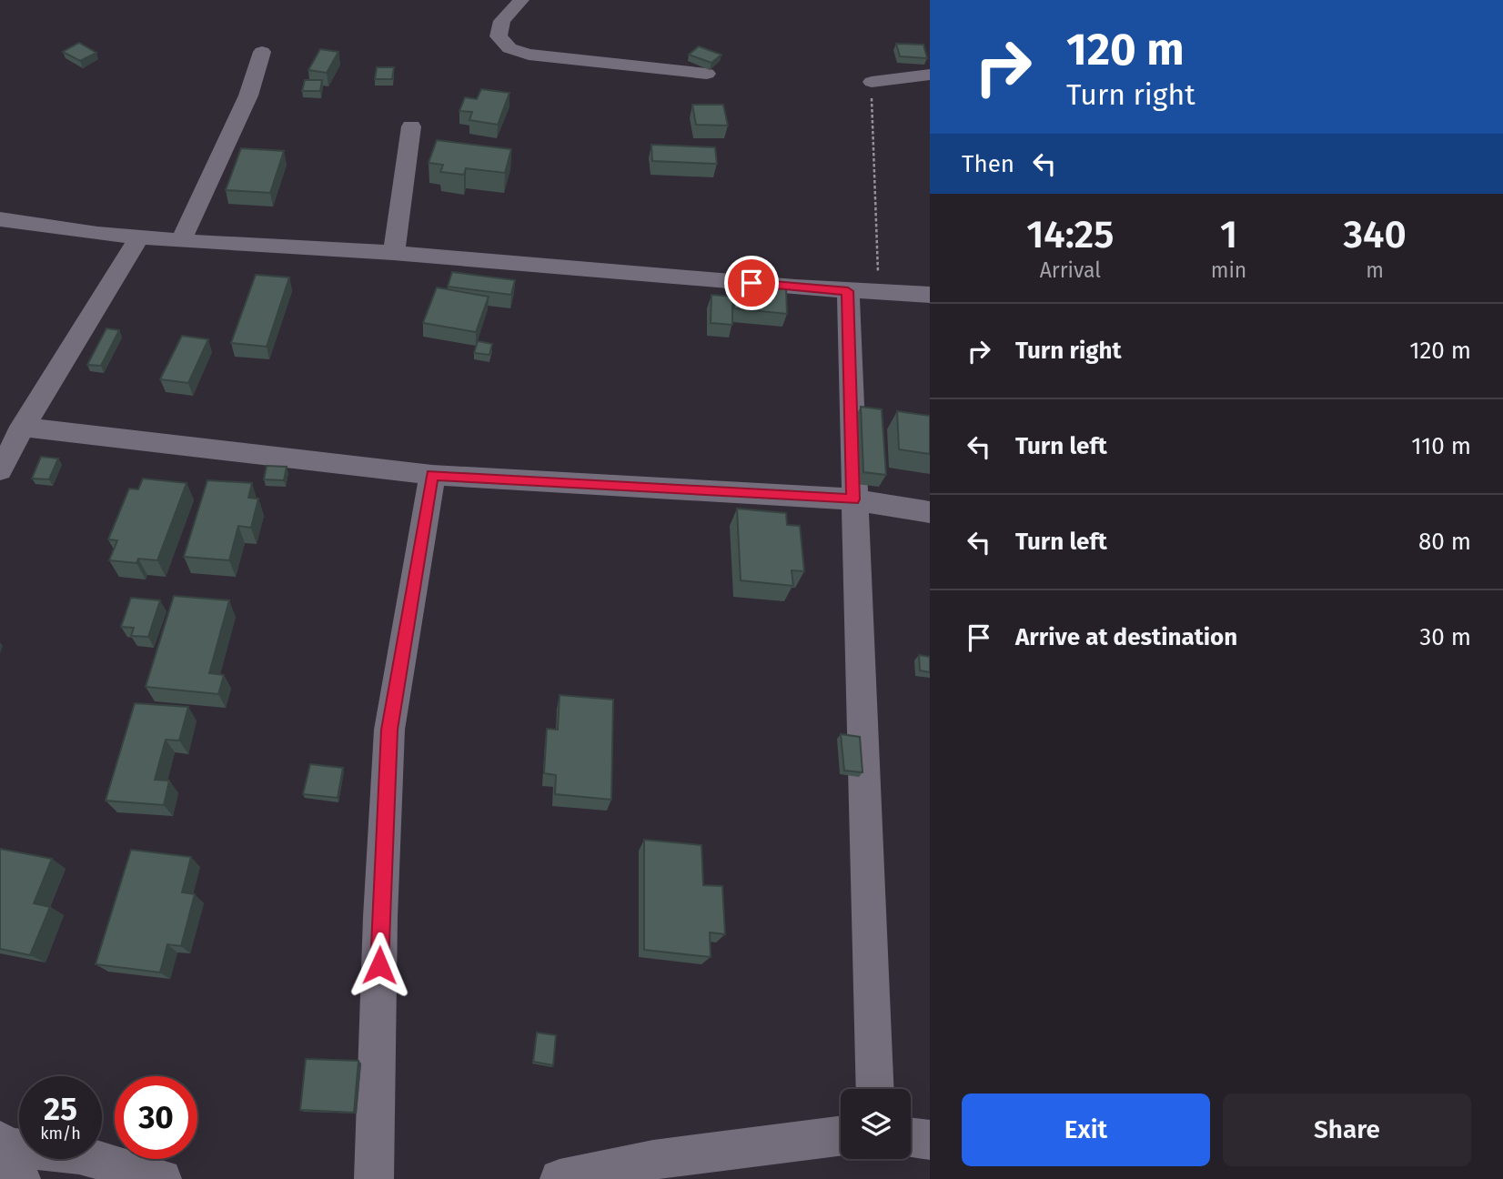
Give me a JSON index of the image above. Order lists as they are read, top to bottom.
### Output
{
  "page": {
    "turn": ["120 m", "Turn right"],
    "then": "Then",
    "eta": [
      "14:25",
      "Arrival",
      "1",
      "min",
      "340",
      "m"
    ],
    "list": [
      {
        "name": "Turn right",
        "value": "120 m"
      },
      {
        "name": "Turn left",
        "value": "110 m"
      },
      {
        "name": "Turn left",
        "value": "80 m"
      },
      {
        "name": "Arrive at destination",
        "value": "30 m"
      }
    ],
    "speed": "25 km/h",
    "limit": "30",
    "buttons": ["Exit", "Share"]
  }
}
